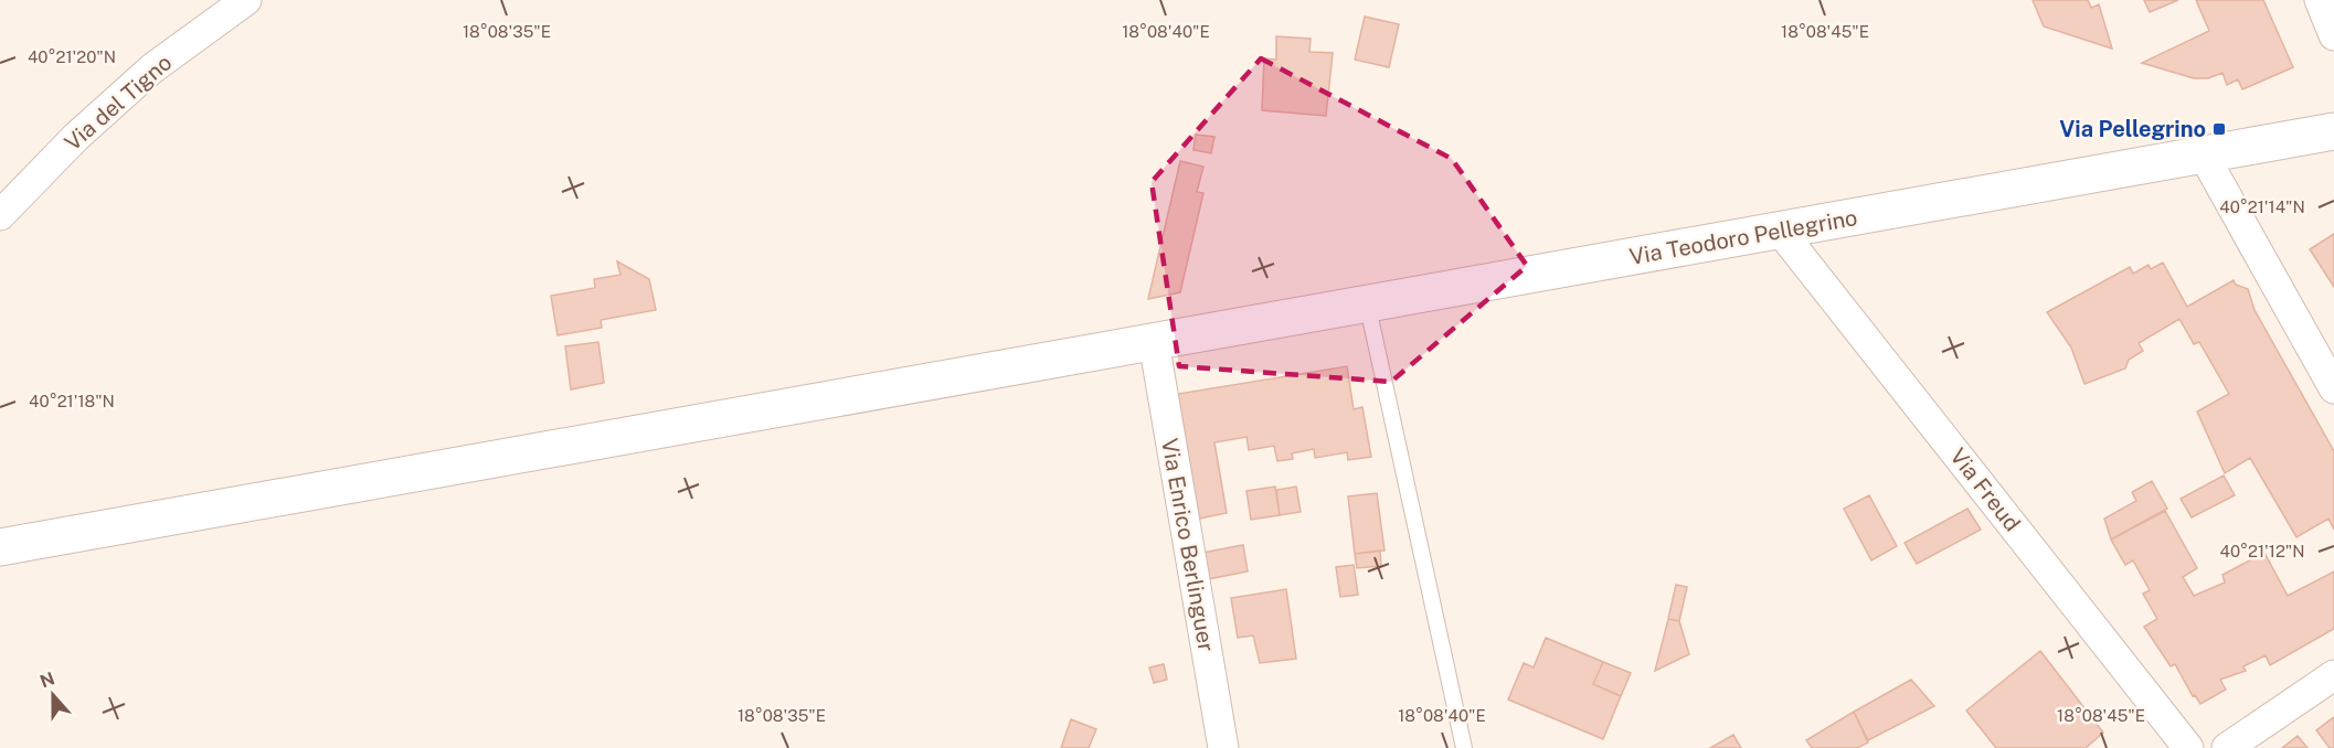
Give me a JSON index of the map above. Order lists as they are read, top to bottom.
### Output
{
  "streets": {
    "street": [
      "Via del Tigno",
      "Via Teodoro Pellegrino",
      "Via Freud",
      "Via Enrico Berlinguer"
    ]
  },
  "crossings": [
    ["Via Teodoro Pellegrino", "Via Freud"],
    ["Via Teodoro Pellegrino", "Via Enrico Berlinguer"]
  ],
  "places": {
    "transit": ["Via Pellegrino"]
  },
  "north": "top",
  "coordinates": [
    "18°08'35\"E",
    "18°08'40\"E",
    "18°08'45\"E",
    "40°21'20\"N",
    "40°21'14\"N",
    "40°21'18\"N",
    "40°21'12\"N"
  ]
}
